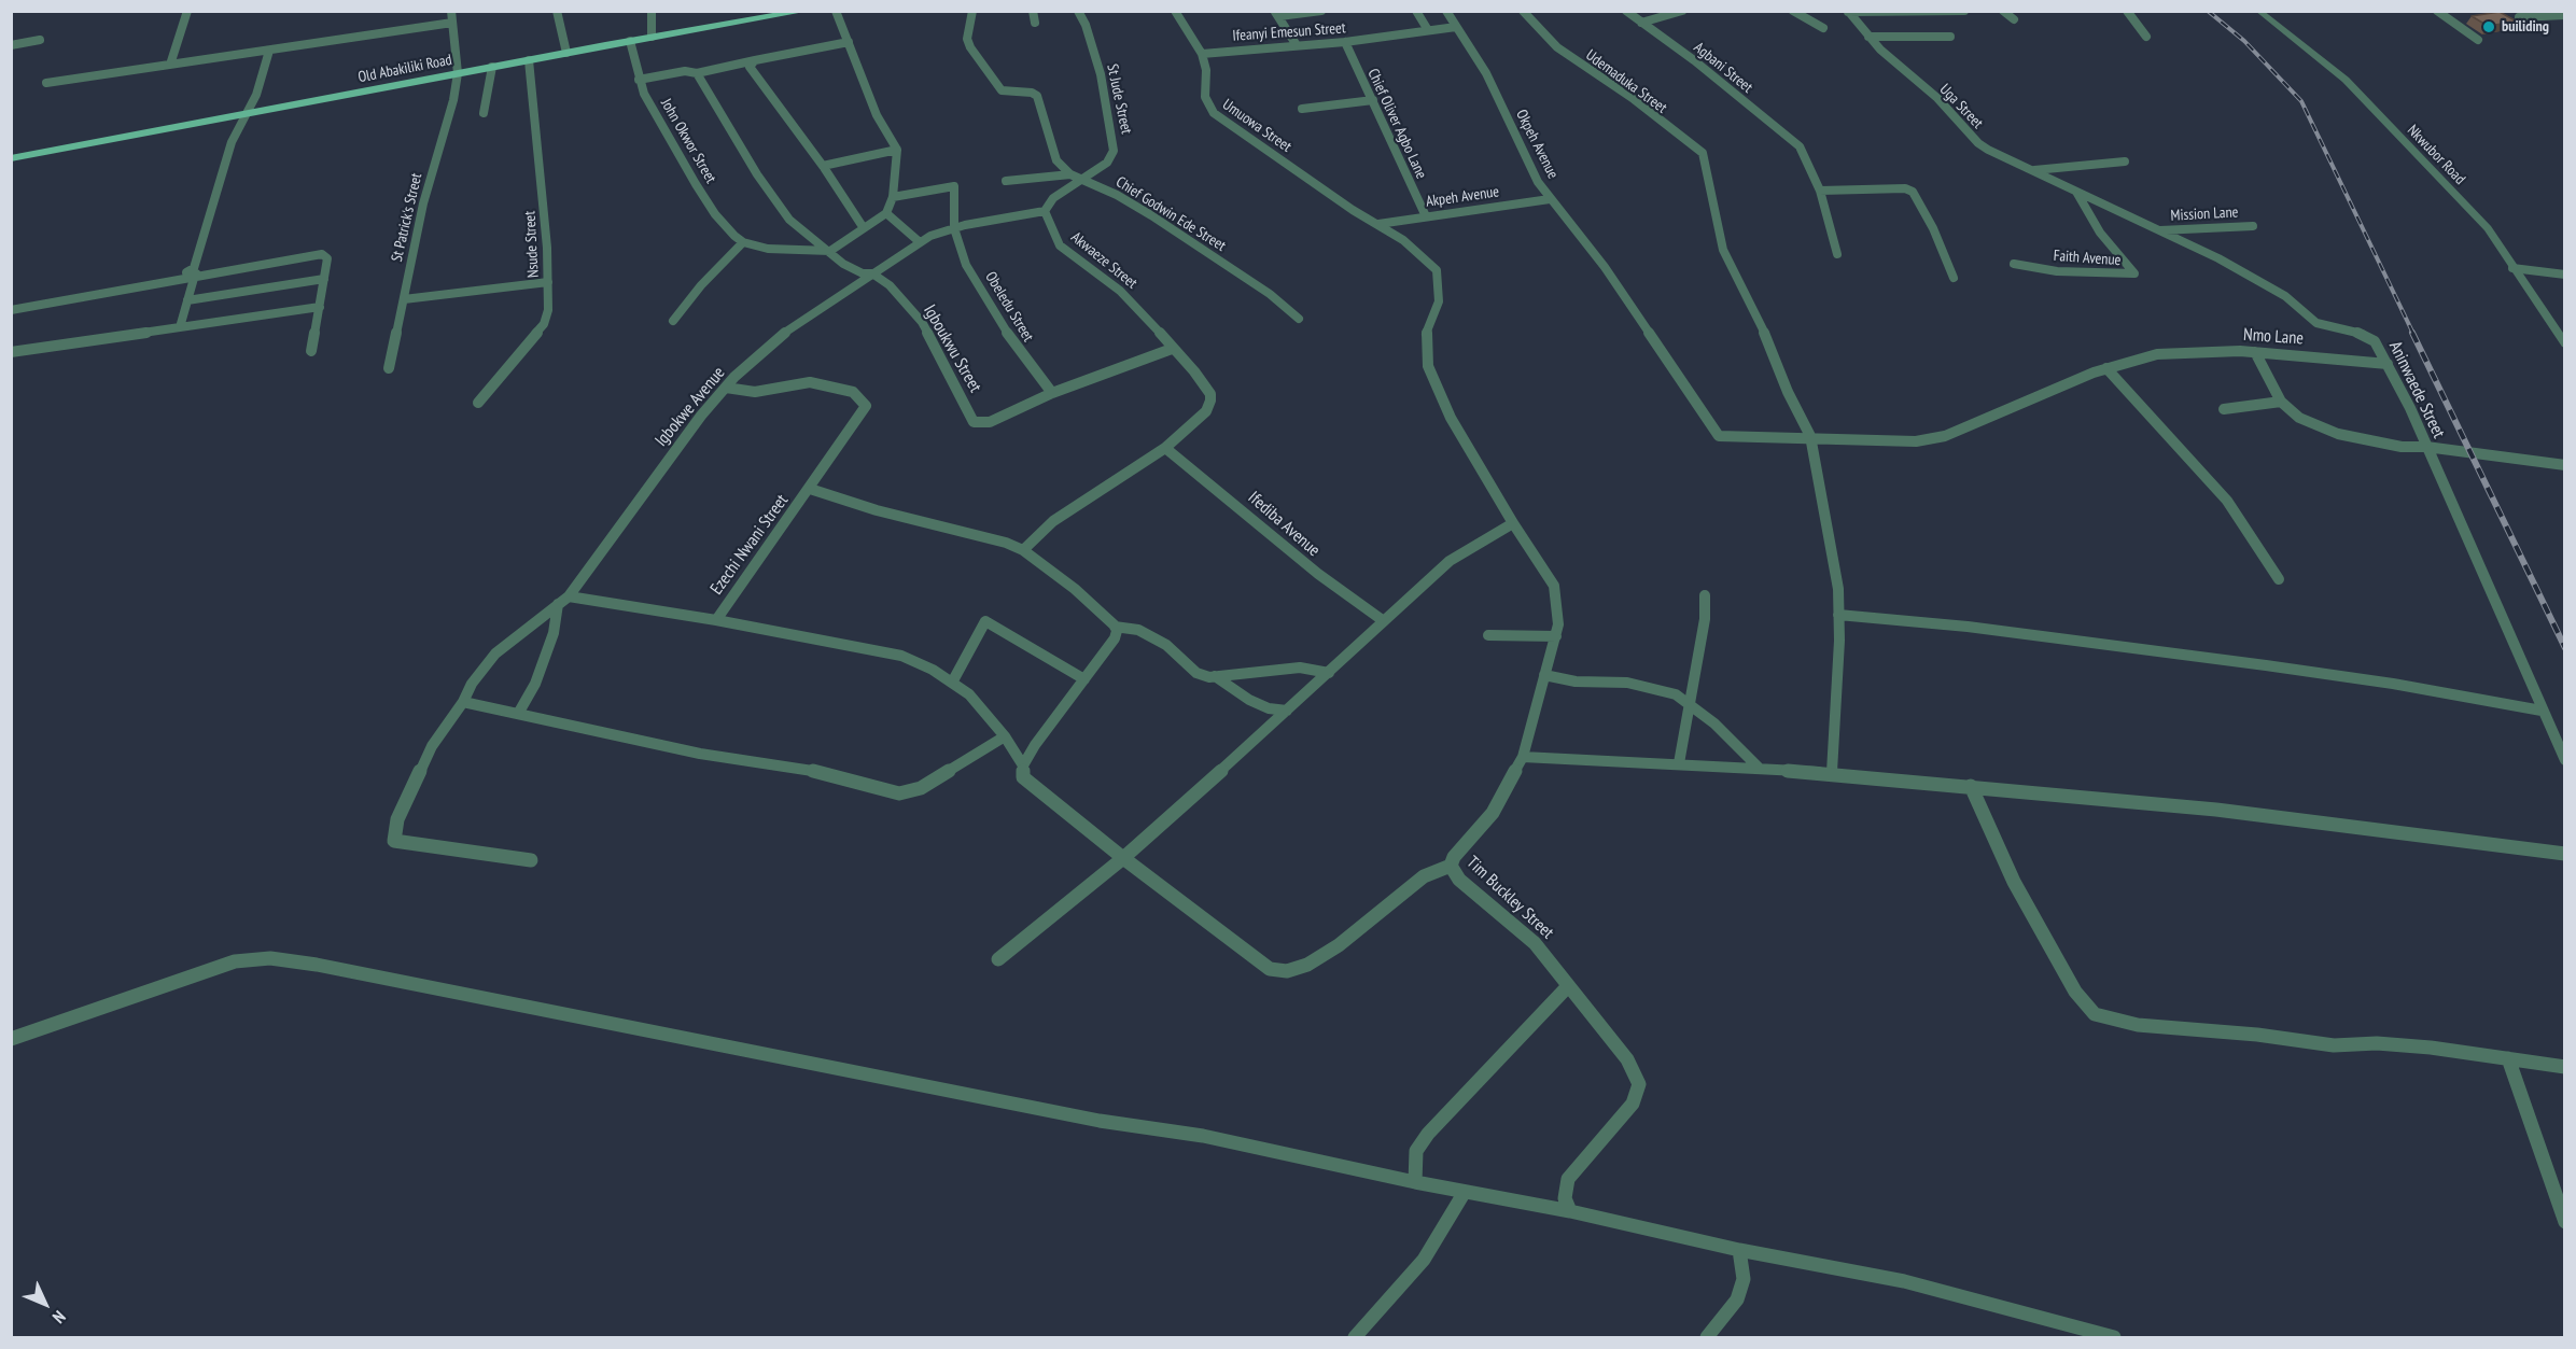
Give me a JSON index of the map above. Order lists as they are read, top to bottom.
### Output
{
  "streets": {
    "main road": ["Old Abakiliki Road"],
    "street": [
      "Ifeanyi Emesun Street",
      "Agbani Street",
      "Udemaduka Street",
      "St Jude Street",
      "Uga Street",
      "Chief Oliver Agbo Lane",
      "Umuowa Street",
      "John Okwor Street",
      "Okpeh Avenue",
      "Nkwubor Road",
      "Akpeh Avenue",
      "Chief Godwin Ede Street",
      "Mission Lane",
      "St Patrick's Street",
      "Nsude Street",
      "Faith Avenue",
      "Akwaeze Street",
      "Obeledu Street",
      "Nmo Lane",
      "Igboukwu Street",
      "Aninwaede Street",
      "Igbokwe Avenue",
      "Ifediba Avenue",
      "Ezechi Nwani Street",
      "Tim Buckley Street"
    ]
  },
  "crossings": [
    ["Ifeanyi Emesun Street", "Chief Oliver Agbo Lane"],
    ["Ifeanyi Emesun Street", "Umuowa Street"],
    ["Ifeanyi Emesun Street", "Okpeh Avenue"],
    ["Old Abakiliki Road", "John Okwor Street"],
    ["Old Abakiliki Road", "St Patrick's Street"],
    ["Old Abakiliki Road", "Nsude Street"],
    ["Udemaduka Street", "Okpeh Avenue"],
    ["Udemaduka Street", "Nmo Lane"],
    ["St Jude Street", "Chief Godwin Ede Street"],
    ["Uga Street", "Faith Avenue"],
    ["Uga Street", "Aninwaede Street"],
    ["Chief Oliver Agbo Lane", "Akpeh Avenue"],
    ["Umuowa Street", "Akpeh Avenue"],
    ["Umuowa Street", "Tim Buckley Street"],
    ["Okpeh Avenue", "Akpeh Avenue"],
    ["Okpeh Avenue", "Nmo Lane"],
    ["Mission Lane", "Aninwaede Street"],
    ["Faith Avenue", "Aninwaede Street"],
    ["Akwaeze Street", "Igbokwe Avenue"],
    ["Akwaeze Street", "Ifediba Avenue"],
    ["Obeledu Street", "Igboukwu Street"],
    ["Obeledu Street", "Igbokwe Avenue"],
    ["Nmo Lane", "Aninwaede Street"],
    ["Igboukwu Street", "Igbokwe Avenue"],
    ["Igbokwe Avenue", "Ezechi Nwani Street"]
  ],
  "places": ["builiding"],
  "north": "bottom right"
}
